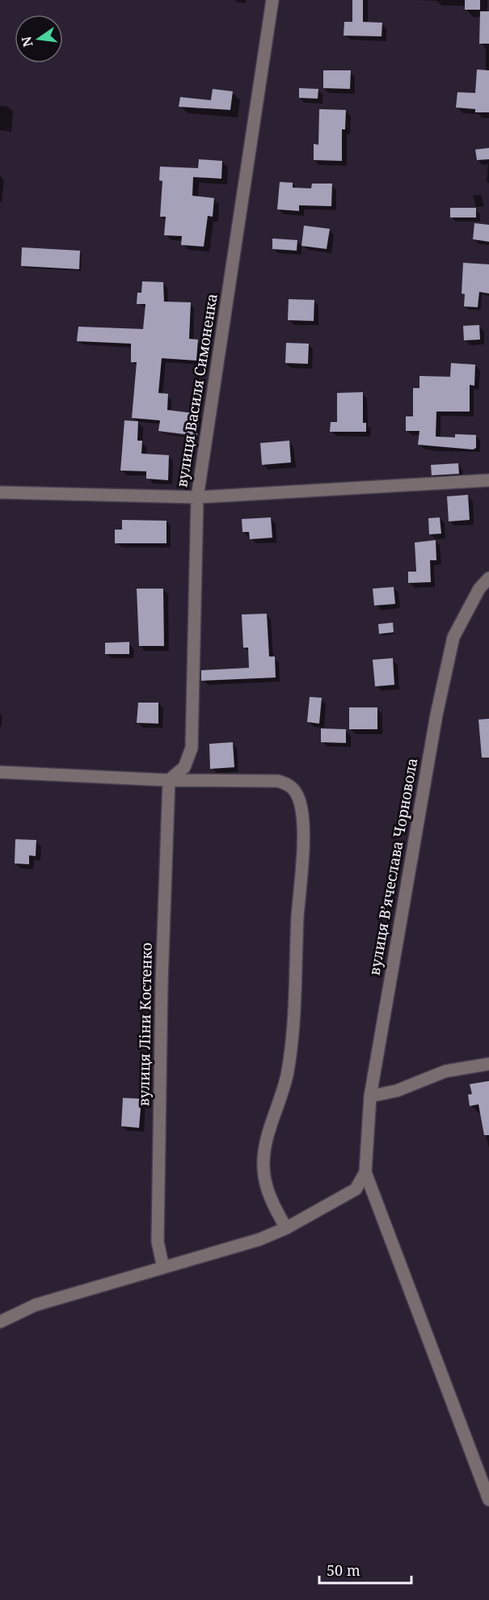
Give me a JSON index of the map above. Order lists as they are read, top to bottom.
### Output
{
  "streets": {
    "street": ["вулиця Василя Симоненка", "вулиця Вʼячеслава Чорновола", "вулиця Ліни Костенко"]
  },
  "crossings": [
    ["вулиця Василя Симоненка", "вулиця Ліни Костенко"]
  ],
  "scale_bar": "50 m",
  "north": "left"
}
